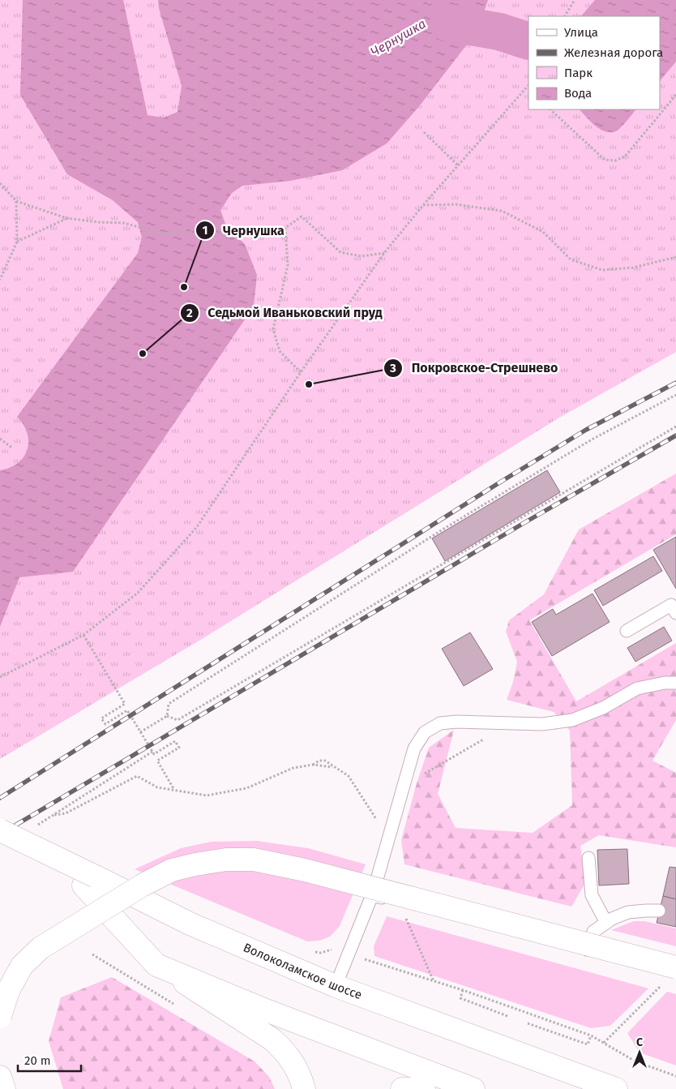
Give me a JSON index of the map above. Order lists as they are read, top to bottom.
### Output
{
  "streets": {
    "main road": ["Волоколамское шоссе"]
  },
  "water": ["Чернушка"],
  "places": ["Чернушка", "Седьмой Иваньковский пруд", "Покровское-Стрешнево"],
  "legend": [
    "Улица",
    "Железная дорога",
    "Парк",
    "Вода"
  ],
  "scale_bar": "20 m",
  "north": "top"
}
